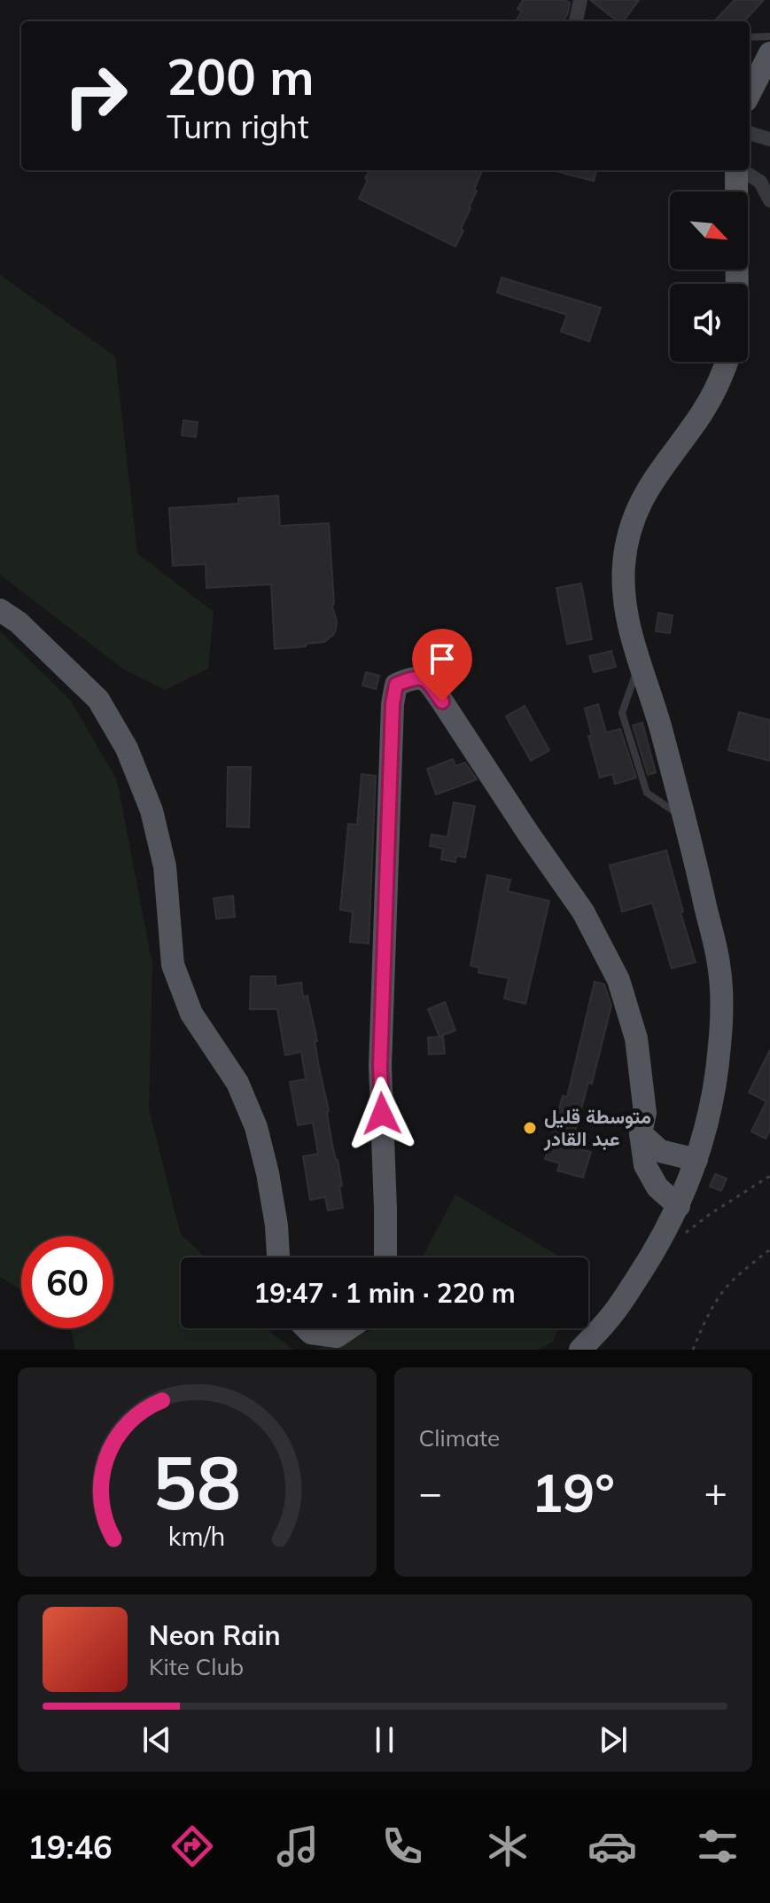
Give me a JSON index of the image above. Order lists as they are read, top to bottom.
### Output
{
  "places": ["متوسطة قليل عبد القادر"],
  "north": "bottom right",
  "page": {
    "turn": ["200 m", "Turn right"],
    "limit": "60",
    "trip": "19:47 · 1 min · 220 m",
    "tile": "Climate",
    "heat": ["−", "19°", "+"],
    "song": ["Neon Rain", "Kite Club"],
    "tabs": "19:46",
    "gauge": ["58", "km/h"]
  }
}
